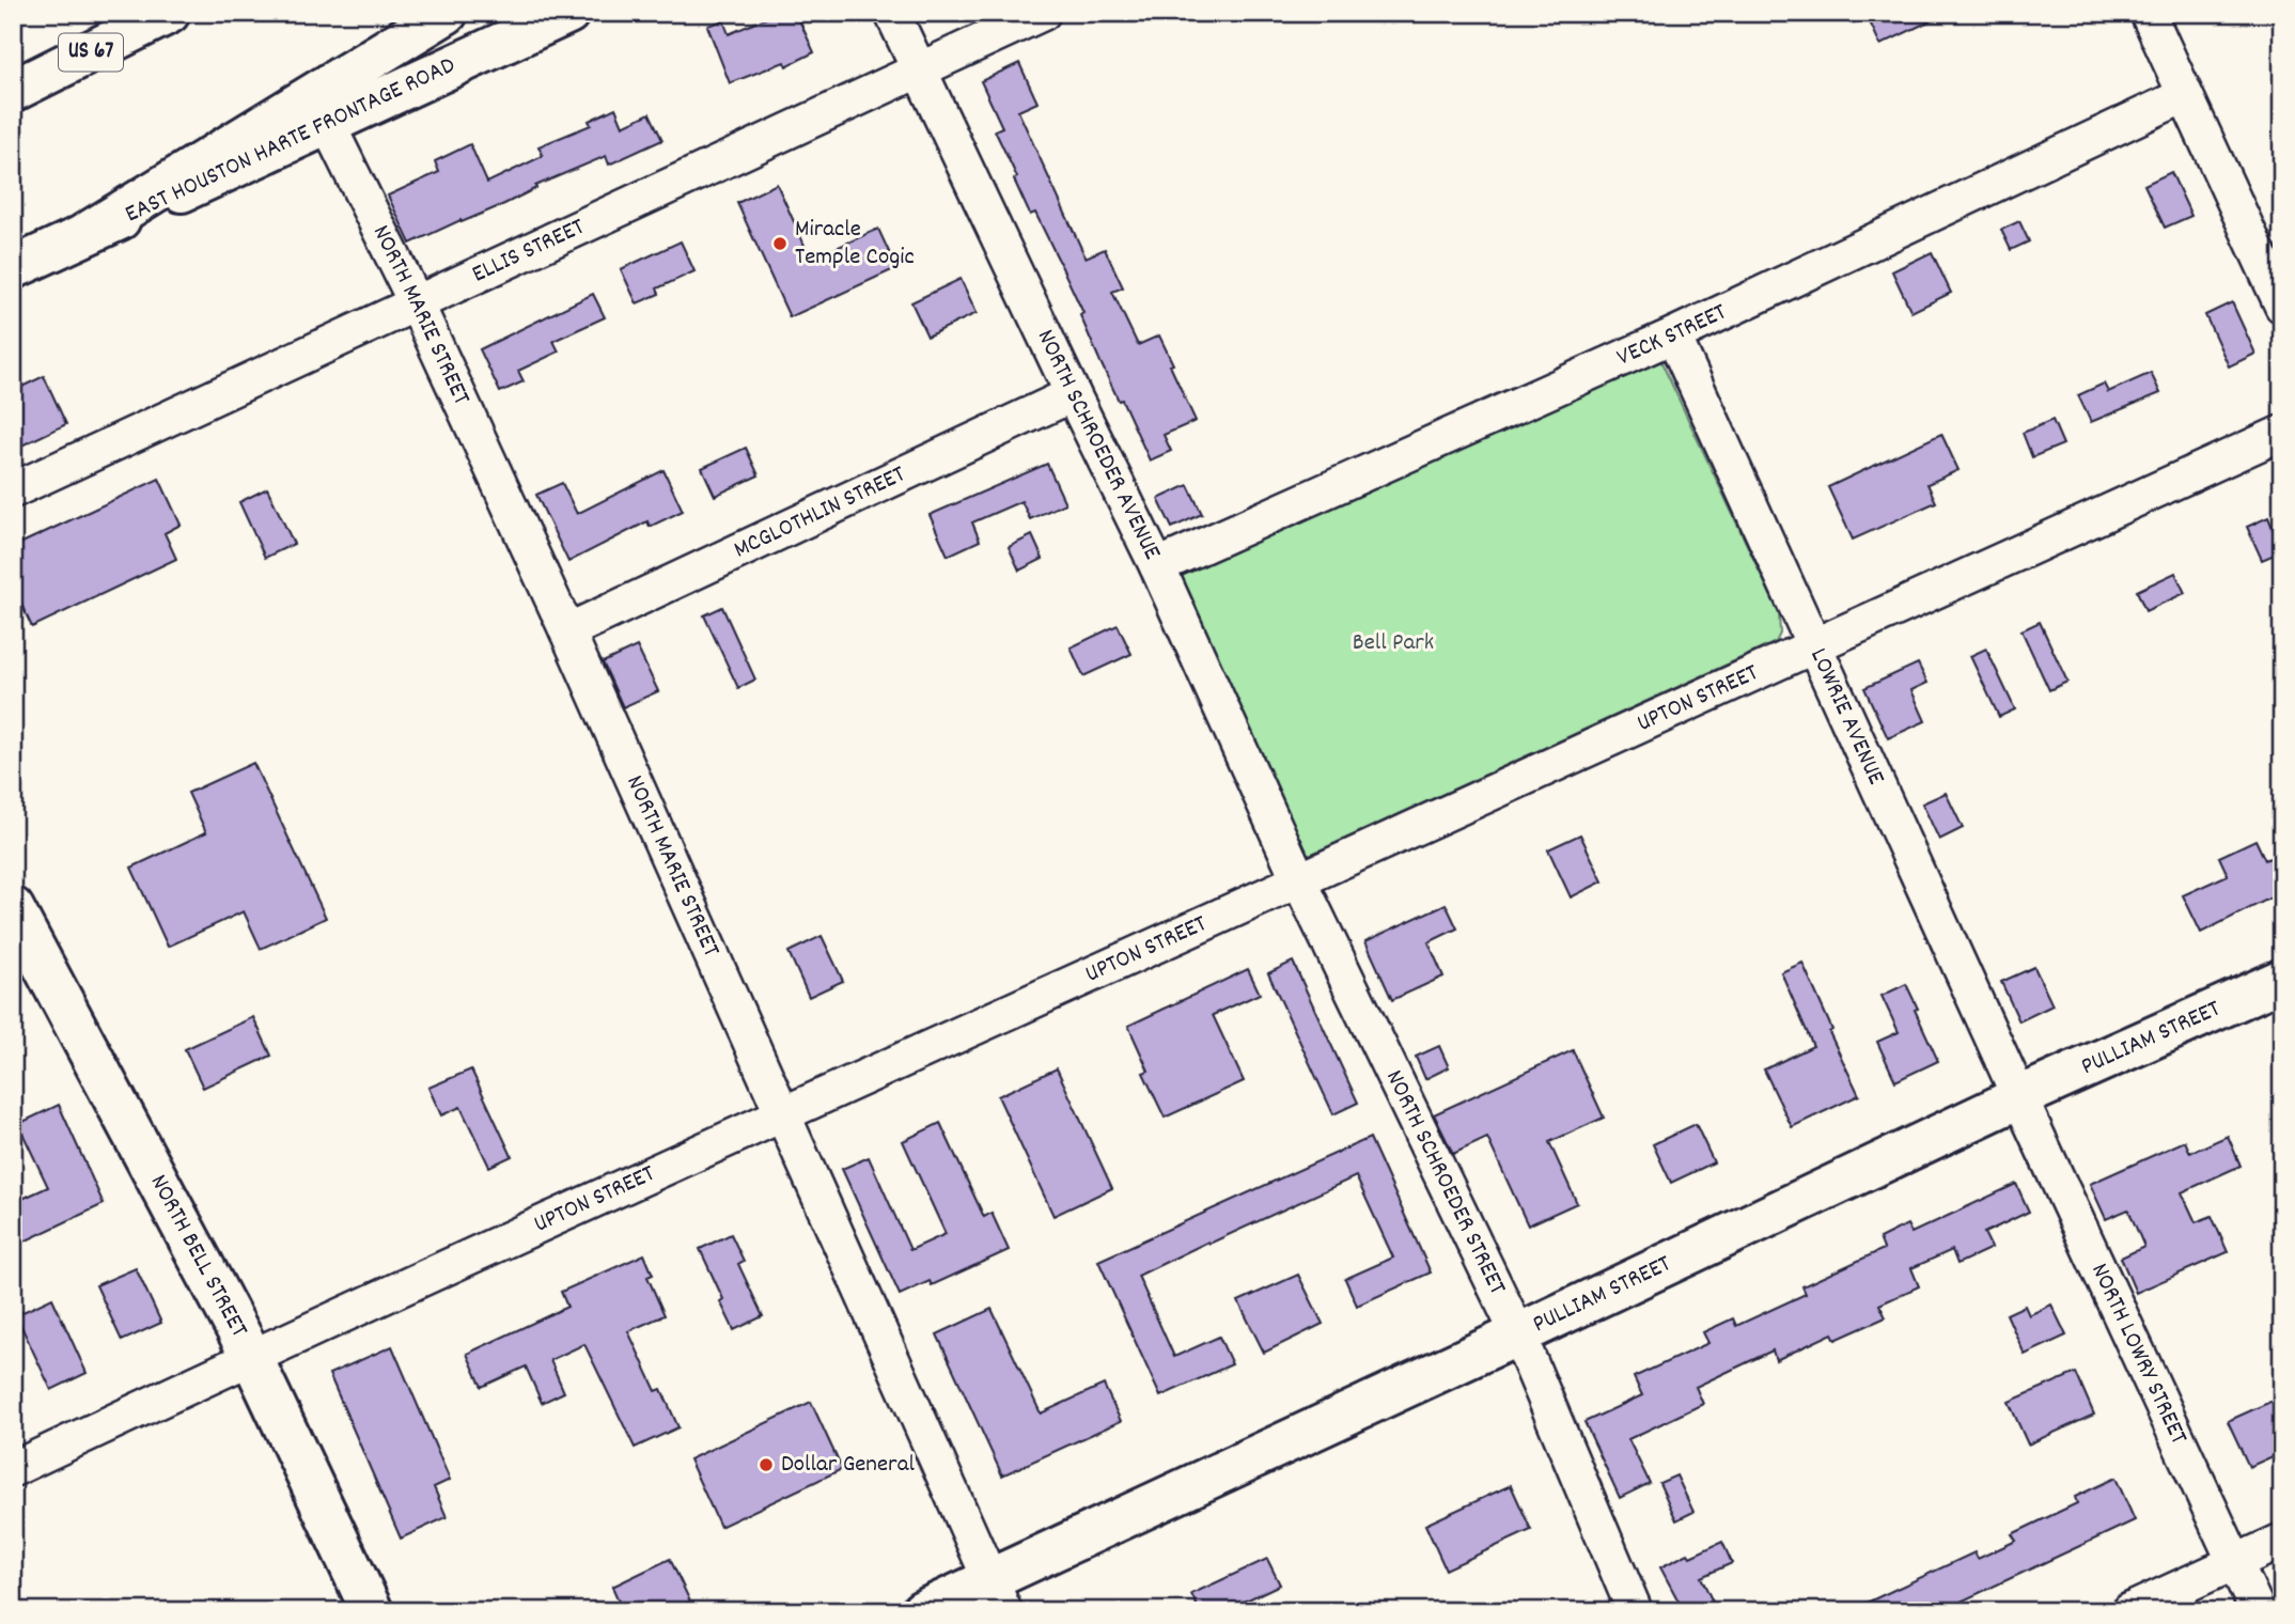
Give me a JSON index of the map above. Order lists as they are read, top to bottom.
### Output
{
  "streets": {
    "main road": [
      "US 67",
      "EAST HOUSTON HARTE FRONTAGE ROAD",
      "PULLIAM STREET",
      "NORTH BELL STREET"
    ],
    "street": [
      "ELLIS STREET",
      "NORTH MARIE STREET",
      "VECK STREET",
      "NORTH SCHROEDER AVENUE",
      "MCGLOTHLIN STREET",
      "UPTON STREET",
      "LOWRIE AVENUE",
      "NORTH SCHROEDER STREET",
      "NORTH LOWRY STREET"
    ]
  },
  "crossings": [
    ["EAST HOUSTON HARTE FRONTAGE ROAD", "NORTH MARIE STREET"],
    ["ELLIS STREET", "NORTH MARIE STREET"],
    ["ELLIS STREET", "NORTH SCHROEDER AVENUE"],
    ["NORTH MARIE STREET", "MCGLOTHLIN STREET"],
    ["NORTH MARIE STREET", "UPTON STREET"],
    ["NORTH MARIE STREET", "PULLIAM STREET"],
    ["VECK STREET", "NORTH SCHROEDER AVENUE"],
    ["VECK STREET", "LOWRIE AVENUE"],
    ["NORTH SCHROEDER AVENUE", "MCGLOTHLIN STREET"],
    ["NORTH SCHROEDER AVENUE", "UPTON STREET"],
    ["NORTH SCHROEDER AVENUE", "NORTH SCHROEDER STREET"],
    ["UPTON STREET", "LOWRIE AVENUE"],
    ["UPTON STREET", "NORTH SCHROEDER STREET"],
    ["UPTON STREET", "NORTH BELL STREET"],
    ["LOWRIE AVENUE", "PULLIAM STREET"],
    ["LOWRIE AVENUE", "NORTH LOWRY STREET"],
    ["PULLIAM STREET", "NORTH SCHROEDER STREET"],
    ["PULLIAM STREET", "NORTH LOWRY STREET"]
  ],
  "parks": ["Bell Park"],
  "places": ["Miracle Temple Cogic", "Dollar General"]
}
